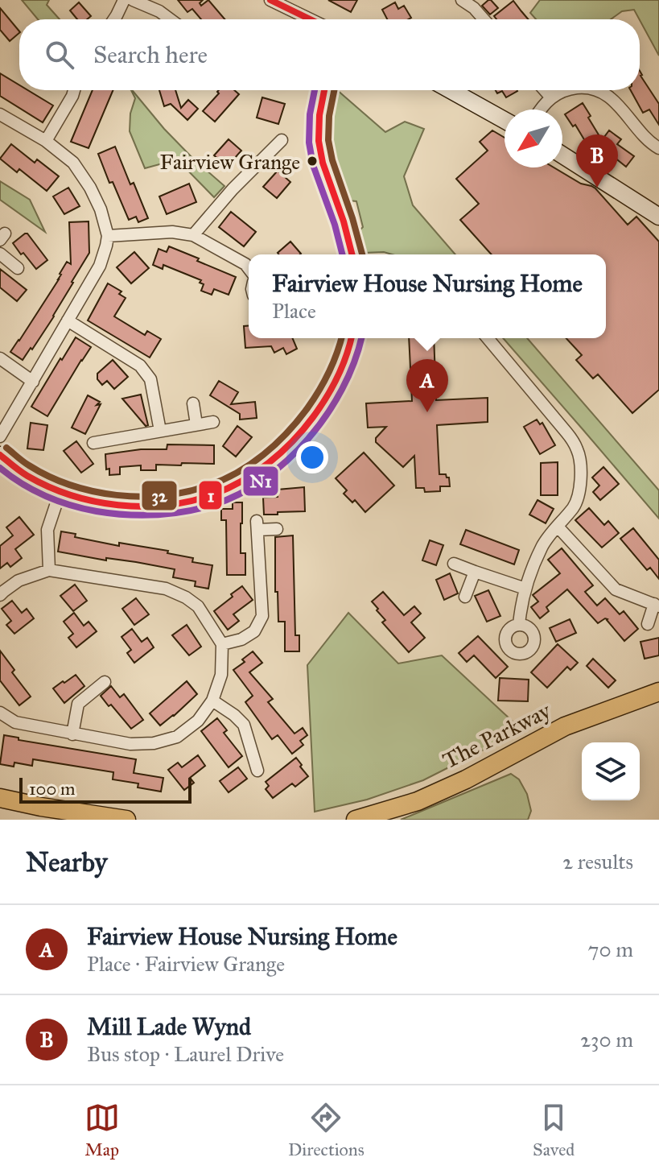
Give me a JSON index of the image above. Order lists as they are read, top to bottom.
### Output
{
  "streets": {
    "main road": ["The Parkway"]
  },
  "places": ["Fairview Grange"],
  "lines": ["transit line 1", "transit line N1", "transit line 32"],
  "scale_bar": "100 m",
  "north": "bottom left",
  "page": {
    "search": "Search here",
    "pins": ["B", "A"],
    "popup": ["Fairview House Nursing Home", "Place"],
    "scale": "100 m",
    "heading": ["Nearby", "2 results"],
    "list": [
      {
        "mark": "A",
        "name": "Fairview House Nursing Home",
        "note": "Place · Fairview Grange",
        "value": "70 m"
      },
      {
        "mark": "B",
        "name": "Mill Lade Wynd",
        "note": "Bus stop · Laurel Drive",
        "value": "230 m"
      }
    ],
    "nav": ["Map", "Directions", "Saved"]
  }
}
